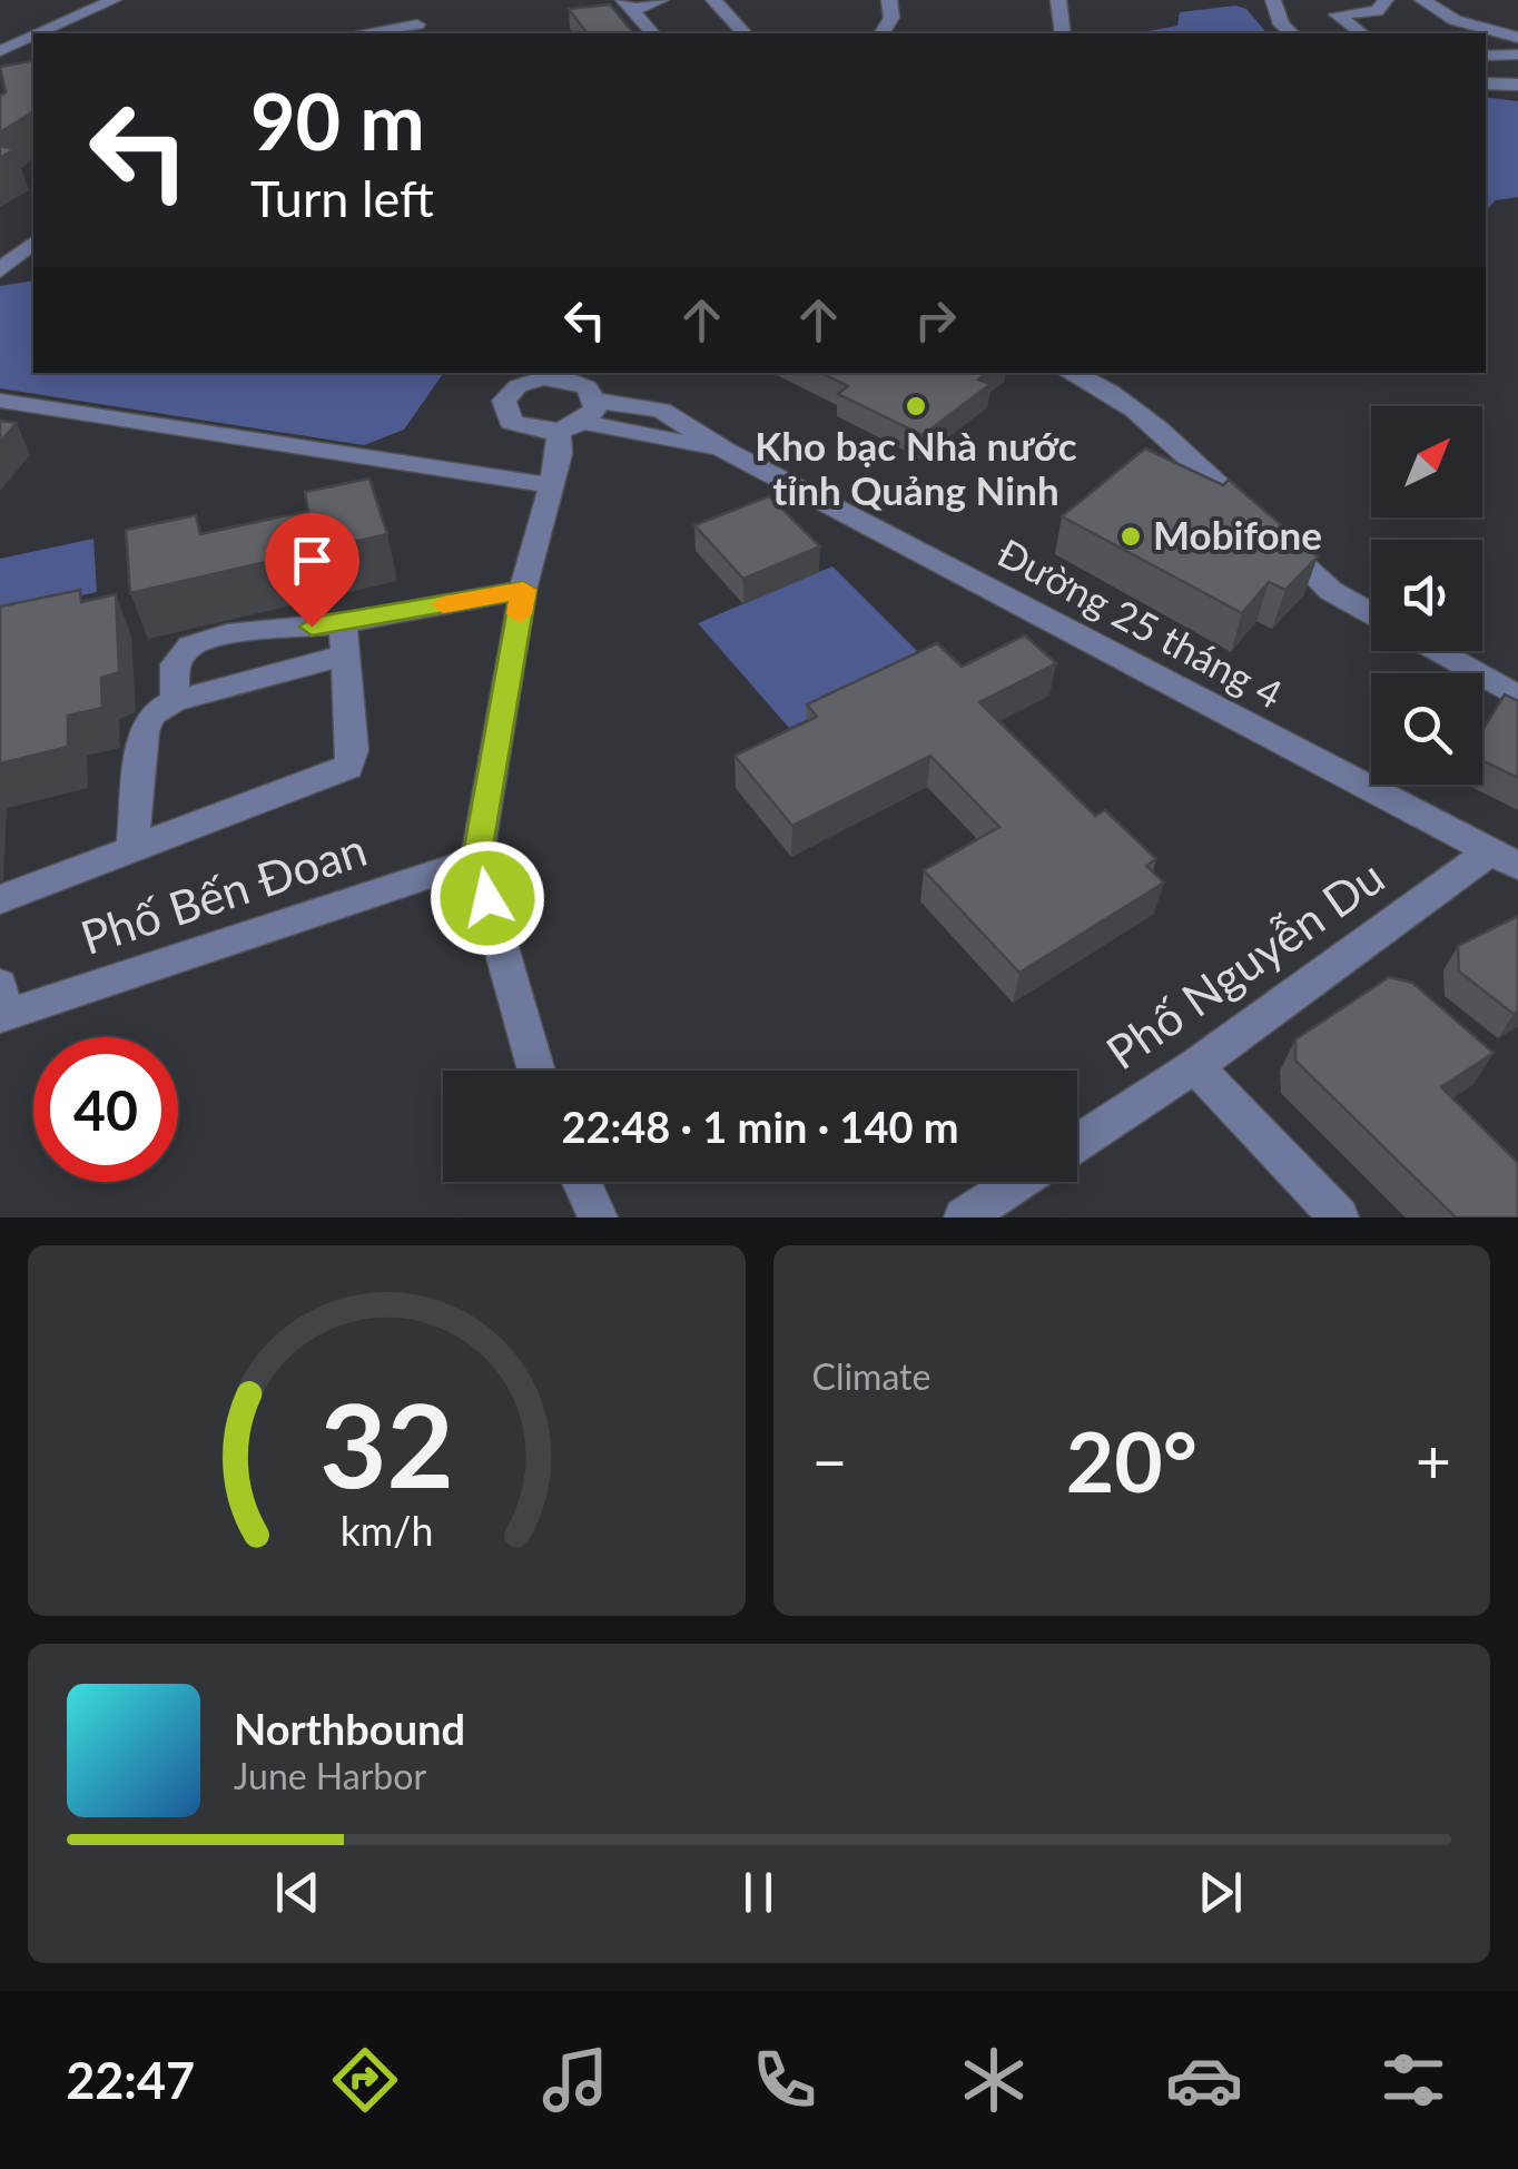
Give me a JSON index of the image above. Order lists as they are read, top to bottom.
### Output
{
  "streets": {
    "street": ["Đường 25 tháng 4", "Phố Bến Đoan", "Phố Nguyễn Du"]
  },
  "crossings": [
    ["Đường 25 tháng 4", "Phố Nguyễn Du"]
  ],
  "places": ["Kho bạc Nhà nước tỉnh Quảng Ninh", "Mobifone"],
  "north": "top right",
  "page": {
    "turn": ["90 m", "Turn left"],
    "limit": "40",
    "trip": "22:48 · 1 min · 140 m",
    "tile": "Climate",
    "heat": ["−", "20°", "+"],
    "song": ["Northbound", "June Harbor"],
    "tabs": "22:47",
    "gauge": ["32", "km/h"]
  }
}
